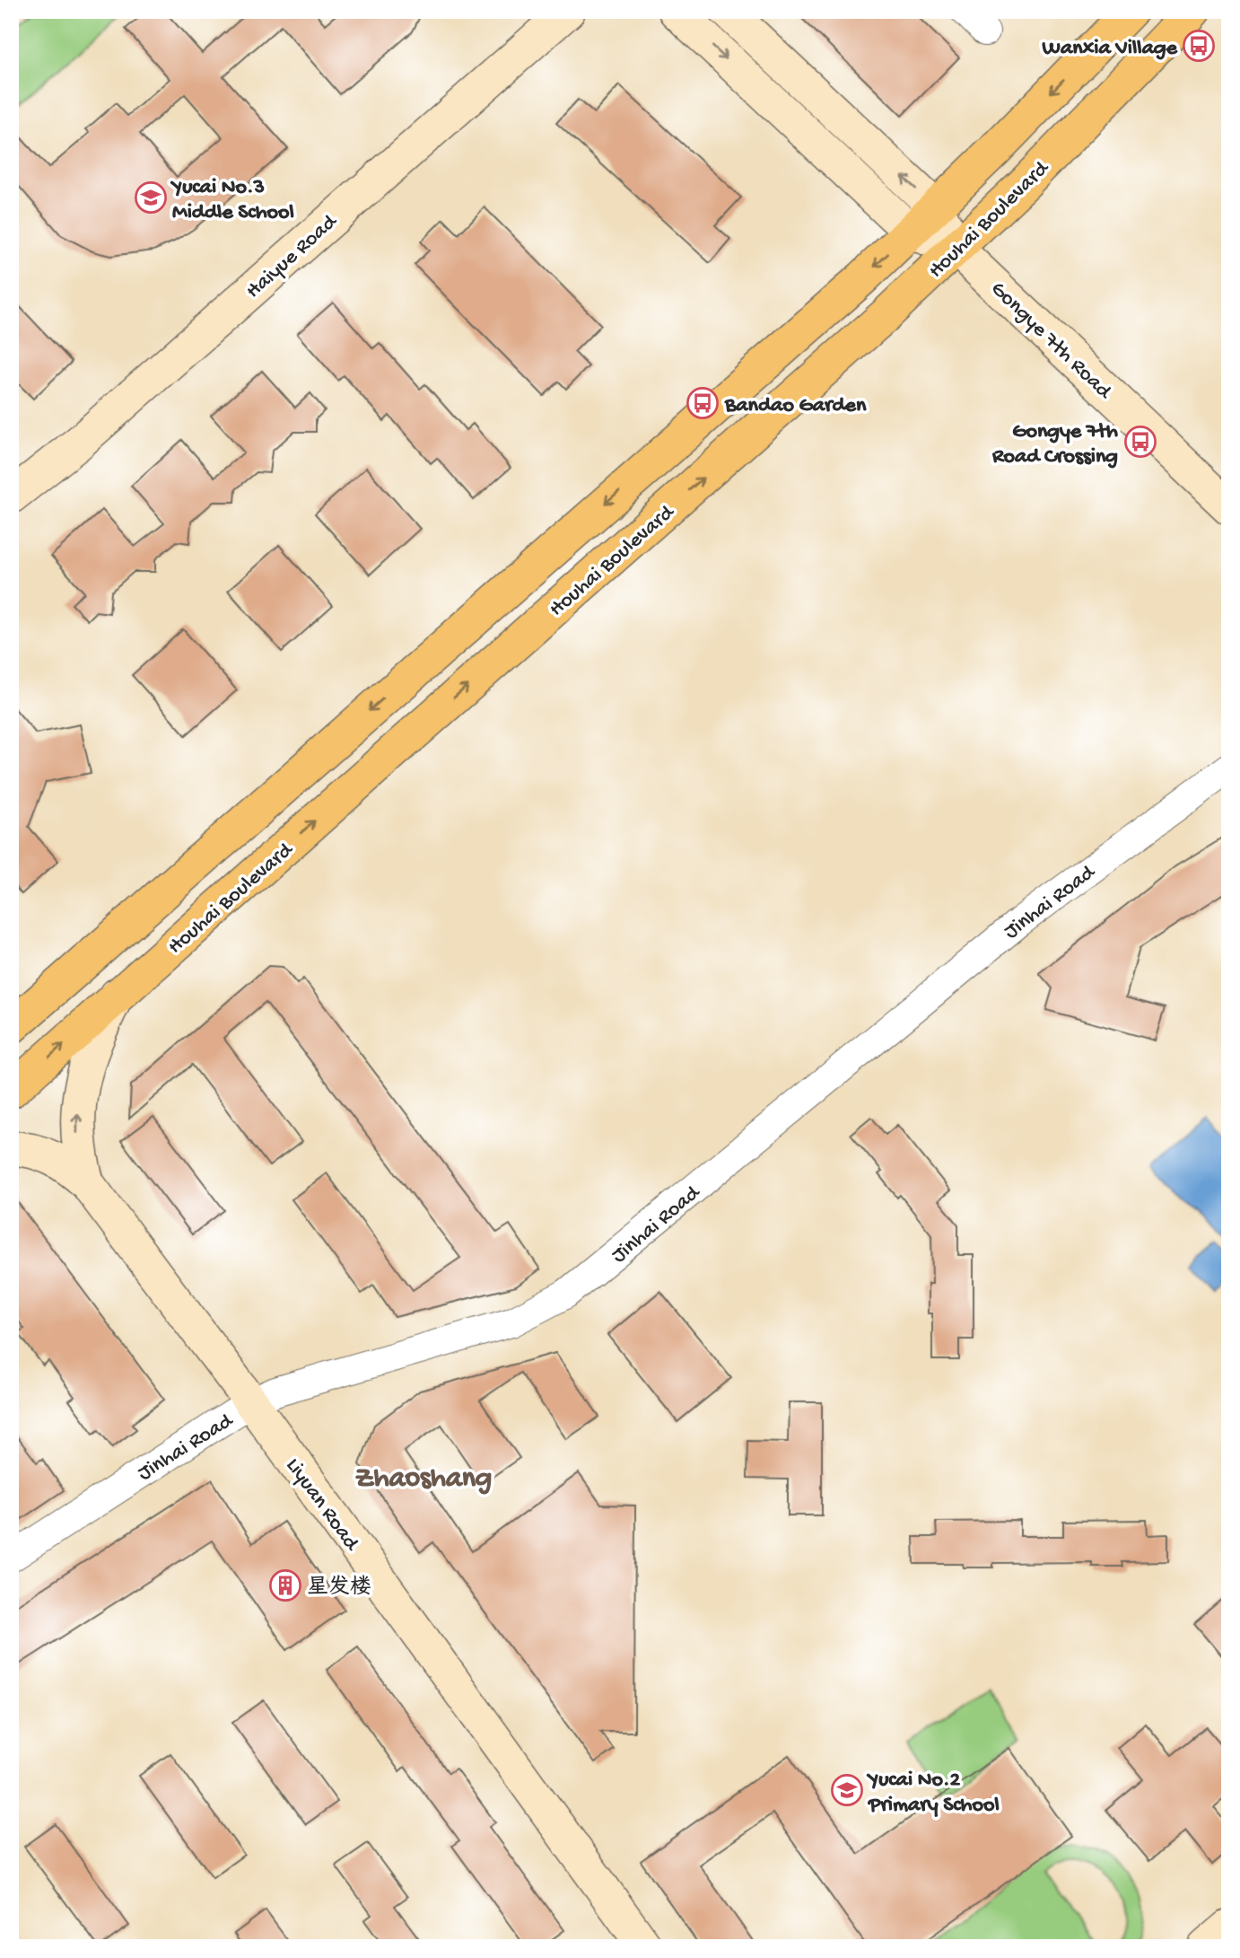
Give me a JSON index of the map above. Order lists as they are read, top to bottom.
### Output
{
  "streets": {
    "main road": ["Houhai Boulevard"],
    "street": [
      "Haiyue Road",
      "Gongye 7th Road",
      "Jinhai Road",
      "Liyuan Road"
    ]
  },
  "crossings": [
    ["Houhai Boulevard", "Gongye 7th Road"],
    ["Houhai Boulevard", "Liyuan Road"],
    ["Jinhai Road", "Liyuan Road"]
  ],
  "districts": ["Zhaoshang"],
  "places": {
    "bus stop": ["Wanxia Village", "Bandao Garden", "Gongye 7th Road Crossing"],
    "school or university": ["Yucai No.3 Middle School", "Yucai No.2 Primary School"],
    "building": ["星发楼"]
  }
}
